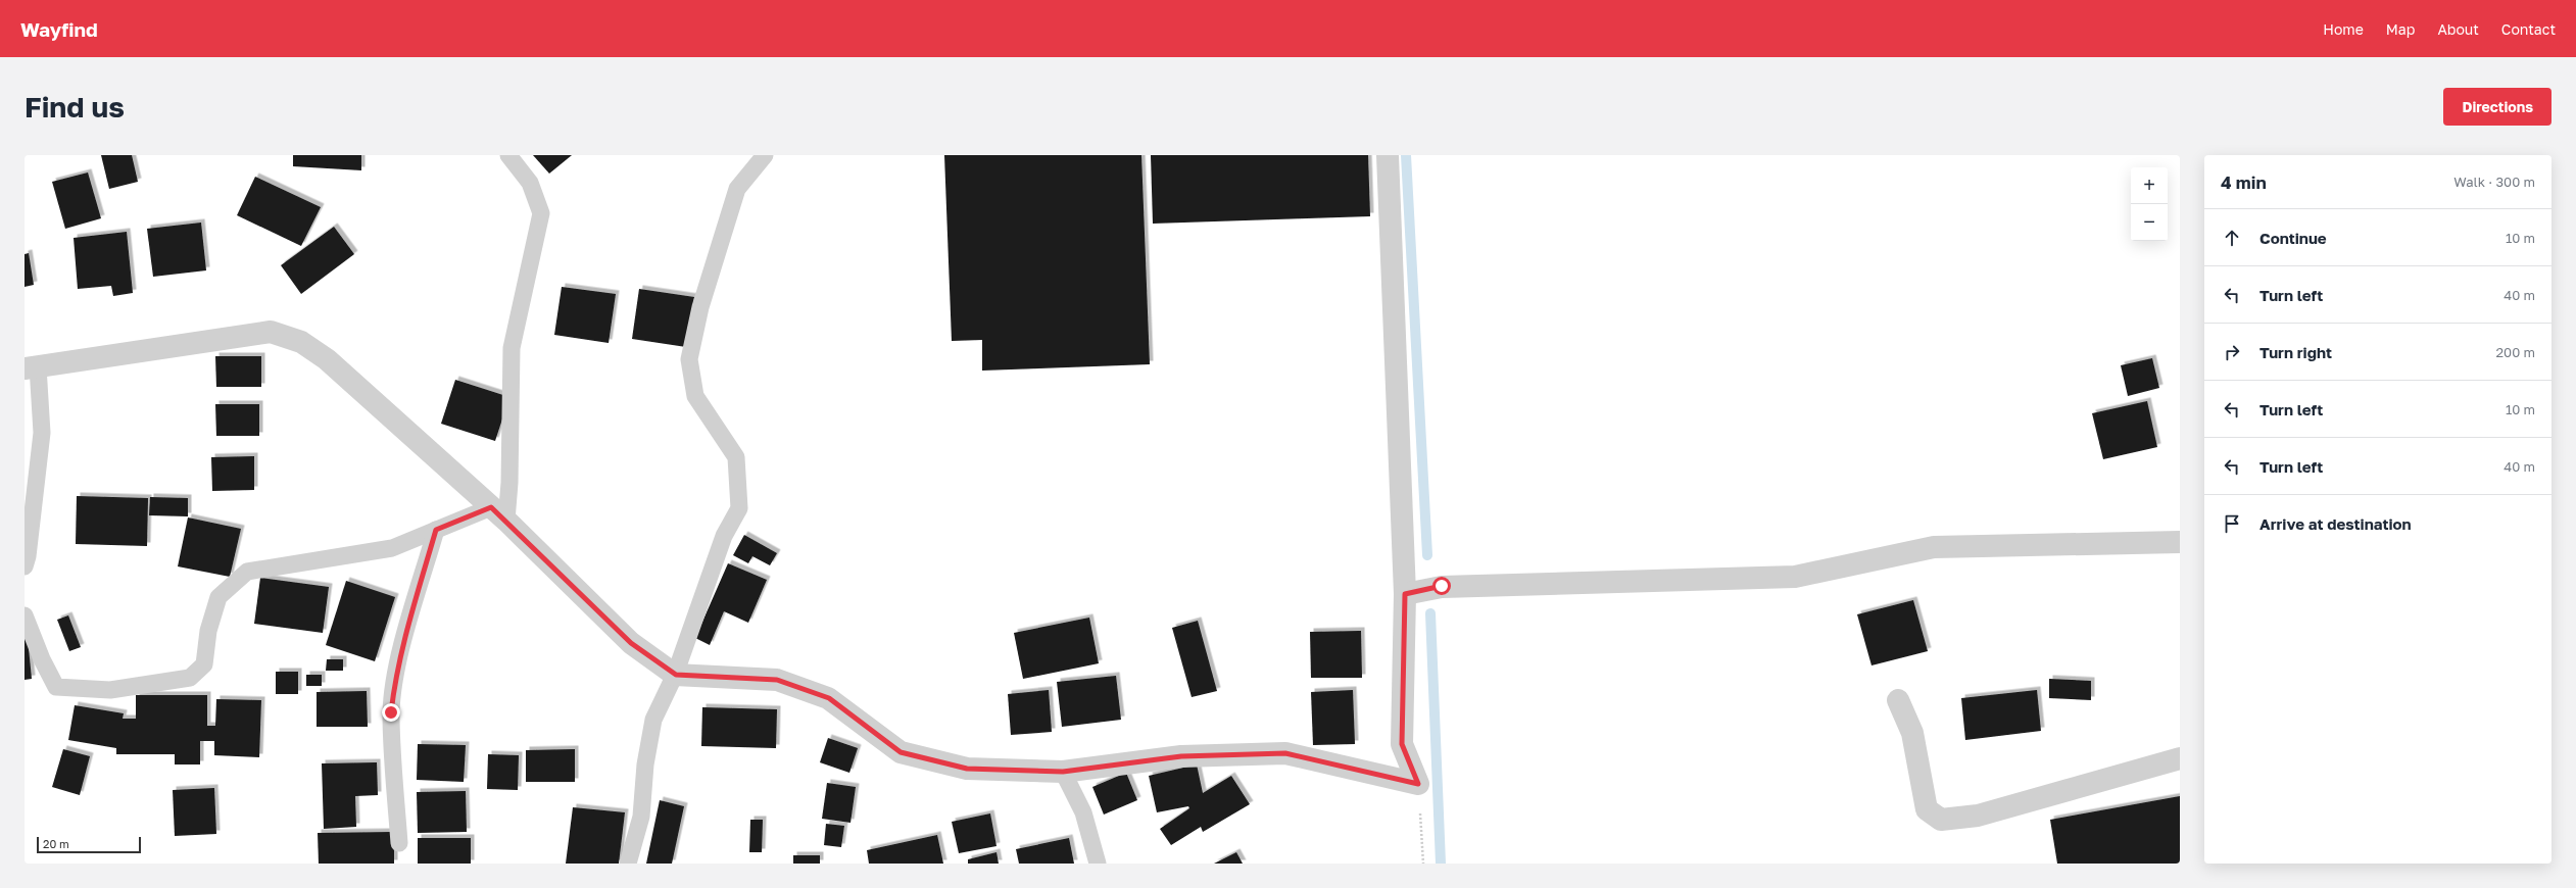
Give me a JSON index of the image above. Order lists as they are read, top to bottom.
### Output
{
  "scale_bar": "20 m",
  "page": {
    "header": "Wayfind",
    "nav": [
      "Home",
      "Map",
      "About",
      "Contact"
    ],
    "buttons": "Directions",
    "title": "Find us",
    "heading": ["4 min", "Walk · 300 m"],
    "map_buttons": ["+", "−"],
    "list": [
      ["Continue", "10 m"],
      ["Turn left", "40 m"],
      ["Turn right", "200 m"],
      ["Turn left", "10 m"],
      ["Turn left", "40 m"],
      "Arrive at destination"
    ],
    "scale": "20 m"
  }
}
